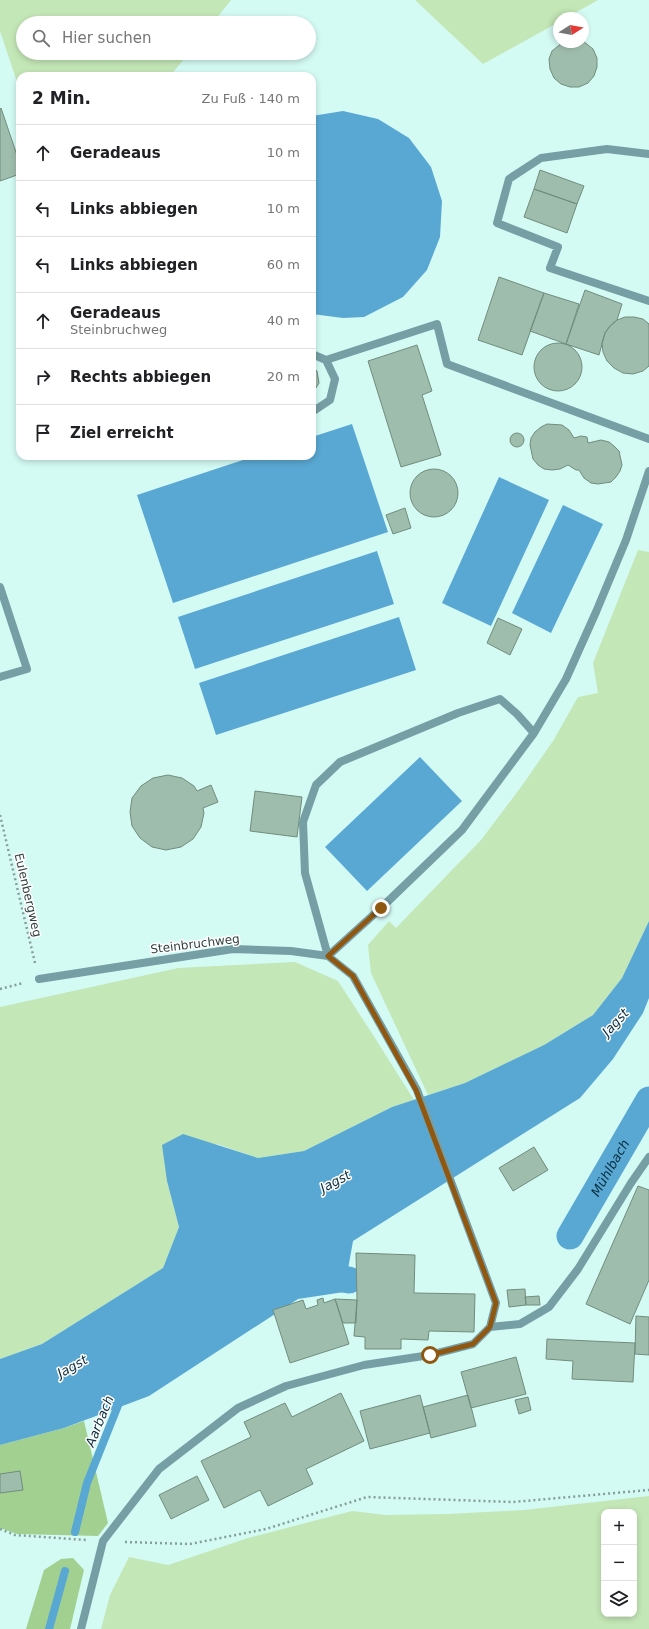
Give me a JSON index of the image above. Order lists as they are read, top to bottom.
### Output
{
  "streets": {
    "lane": ["Steinbruchweg"],
    "path": ["Eulenbergweg"]
  },
  "crossings": [
    ["Eulenbergweg", "Steinbruchweg"]
  ],
  "water": ["Jagst", "Mühlbach", "Aarbach"],
  "north": "right",
  "page": {
    "search": "Hier suchen",
    "heading": ["2 Min.", "Zu Fuß · 140 m"],
    "list": [
      ["Geradeaus", "10 m"],
      ["Links abbiegen", "10 m"],
      ["Links abbiegen", "60 m"],
      ["Geradeaus", "Steinbruchweg", "40 m"],
      ["Rechts abbiegen", "20 m"],
      "Ziel erreicht"
    ],
    "map_buttons": ["+", "−"]
  }
}
